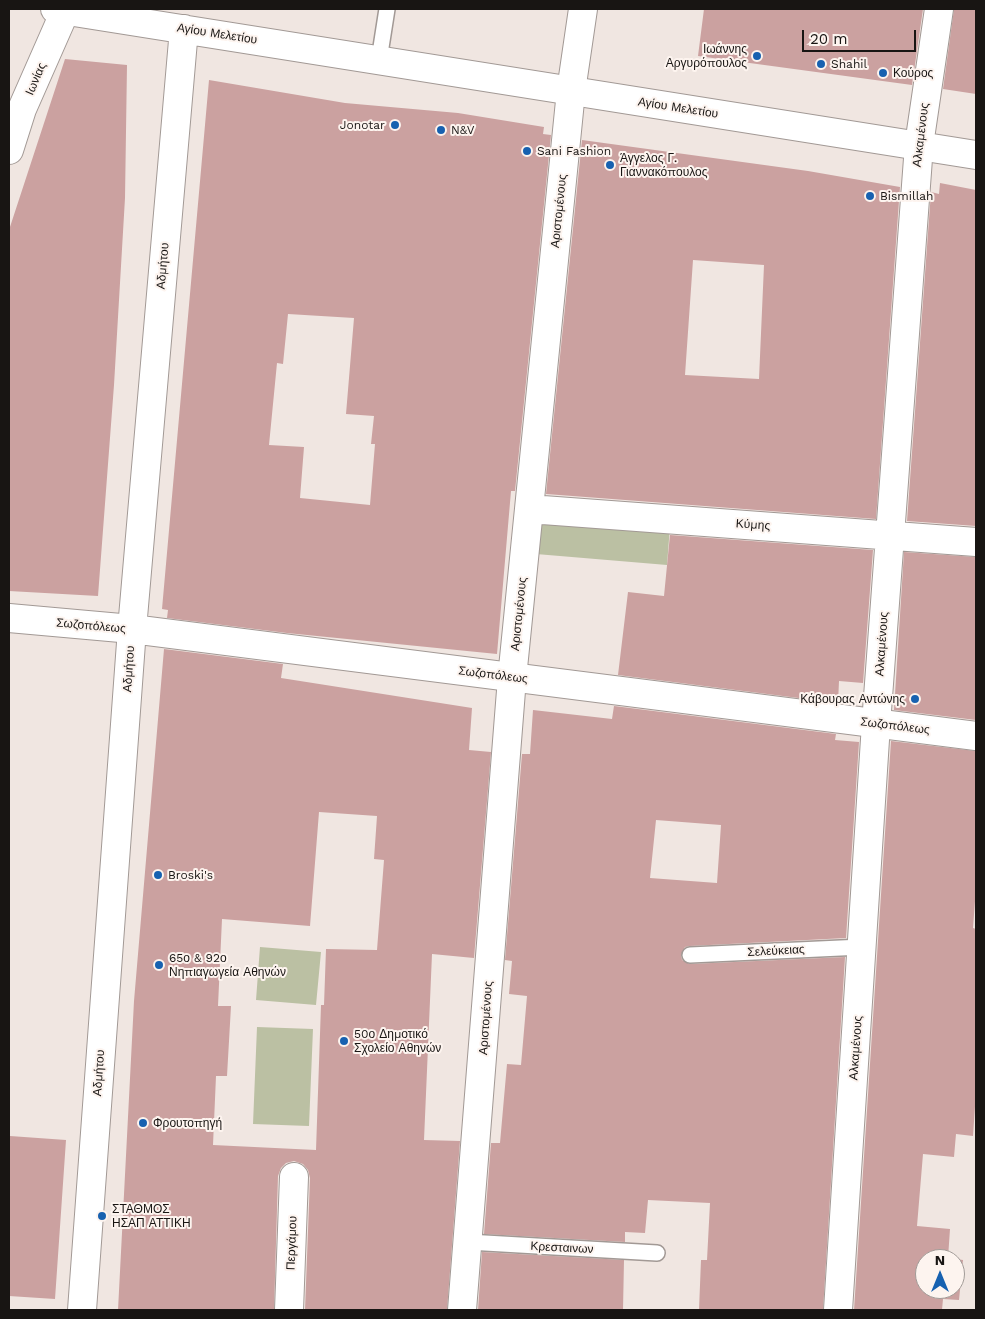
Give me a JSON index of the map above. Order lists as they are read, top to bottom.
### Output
{
  "streets": {
    "street": [
      "Αγίου Μελετίου",
      "Ιωνίας",
      "Αλκαμένους",
      "Αριστομένους",
      "Αδμήτου",
      "Κύμης",
      "Σωζοπόλεως",
      "Περγάμου"
    ],
    "lane": ["Σελεύκειας", "Κρεσταινων"]
  },
  "crossings": [
    ["Αγίου Μελετίου", "Ιωνίας"],
    ["Αγίου Μελετίου", "Αλκαμένους"],
    ["Αγίου Μελετίου", "Αριστομένους"],
    ["Αγίου Μελετίου", "Αδμήτου"],
    ["Αλκαμένους", "Κύμης"],
    ["Αλκαμένους", "Σωζοπόλεως"],
    ["Αλκαμένους", "Σελεύκειας"],
    ["Αριστομένους", "Κύμης"],
    ["Αριστομένους", "Σωζοπόλεως"],
    ["Αριστομένους", "Κρεσταινων"],
    ["Αδμήτου", "Σωζοπόλεως"]
  ],
  "places": [
    "Ιωάννης Αργυρόπουλος",
    "Shahil",
    "Κούρος",
    "Jonotar",
    "N&V",
    "Sani Fashion",
    "Άγγελος Γ. Γιαννακόπουλος",
    "Bismillah",
    "Κάβουρας Αντώνης",
    "Broski's",
    "65ο & 92ο Νηπιαγωγεία Αθηνών",
    "50ο Δημοτικό Σχολείο Αθηνών",
    "Φρουτοπηγή",
    "ΣΤΑΘΜΟΣ ΗΣΑΠ ΑΤΤΙΚΗ"
  ],
  "scale_bar": "20 m",
  "north": "top"
}
